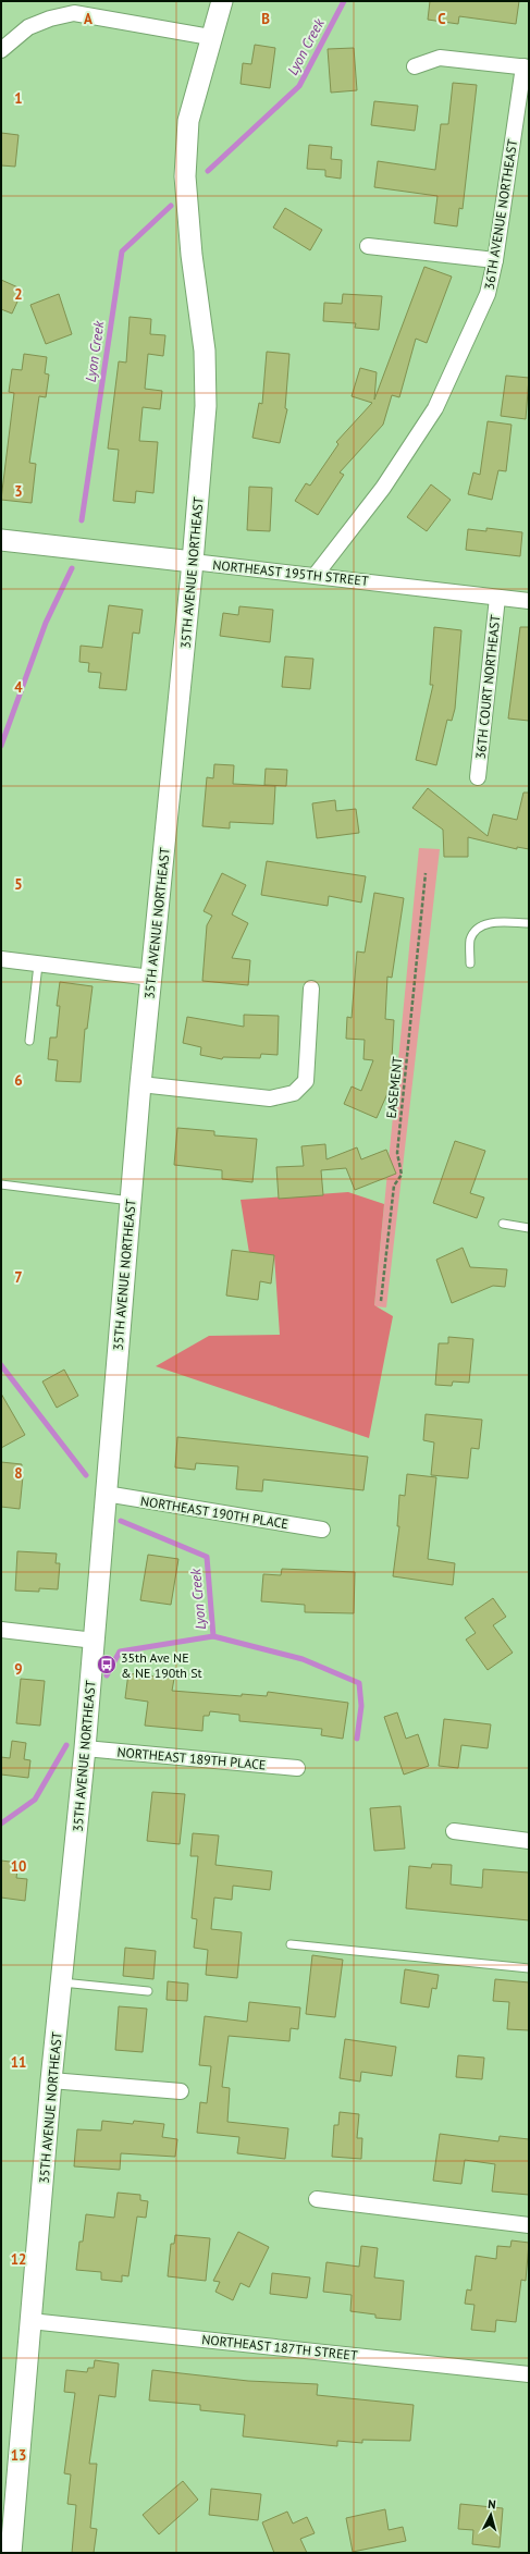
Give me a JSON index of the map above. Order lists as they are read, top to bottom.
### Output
{
  "streets": {
    "street": [
      "36TH AVENUE NORTHEAST",
      "35TH AVENUE NORTHEAST",
      "NORTHEAST 195TH STREET",
      "36TH COURT NORTHEAST",
      "NORTHEAST 190TH PLACE",
      "NORTHEAST 189TH PLACE",
      "NORTHEAST 187TH STREET"
    ],
    "path": ["EASEMENT"]
  },
  "crossings": [
    ["36TH AVENUE NORTHEAST", "NORTHEAST 195TH STREET"],
    ["35TH AVENUE NORTHEAST", "NORTHEAST 195TH STREET"],
    ["35TH AVENUE NORTHEAST", "NORTHEAST 190TH PLACE"],
    ["35TH AVENUE NORTHEAST", "NORTHEAST 189TH PLACE"],
    ["35TH AVENUE NORTHEAST", "NORTHEAST 187TH STREET"],
    ["NORTHEAST 195TH STREET", "36TH COURT NORTHEAST"]
  ],
  "water": ["Lyon Creek"],
  "places": {
    "bus stop": ["35th Ave NE & NE 190th St"]
  },
  "north": "top",
  "grid": {
    "columns": ["A", "B", "C"],
    "rows": [
      "1",
      "2",
      "3",
      "4",
      "5",
      "6",
      "7",
      "8",
      "9",
      "10",
      "11",
      "12",
      "13"
    ]
  }
}
